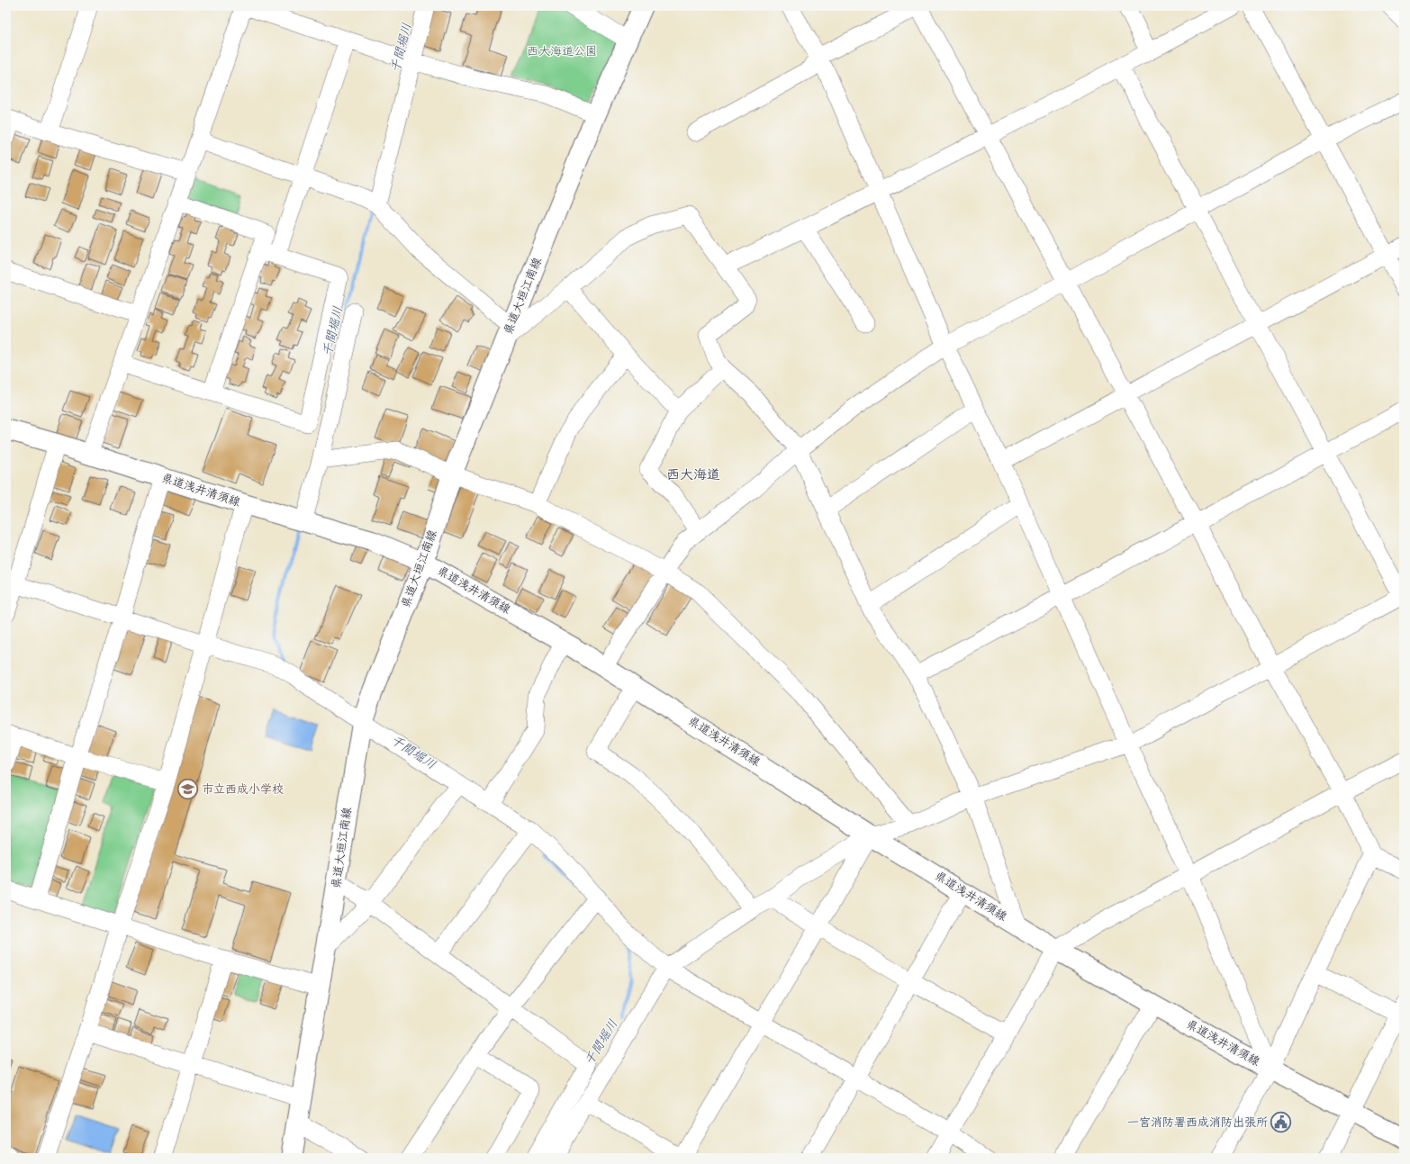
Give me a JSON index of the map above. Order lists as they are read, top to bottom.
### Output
{
  "streets": {
    "main road": ["県道大垣江南線", "県道浅井清須線"]
  },
  "crossings": [
    ["県道大垣江南線", "県道浅井清須線"]
  ],
  "districts": ["西大海道"],
  "water": ["千間堀川"],
  "parks": ["西大海道公園"],
  "places": {
    "school or university": ["市立西成小学校"],
    "public building": ["一宮消防署西成消防出張所"]
  }
}
